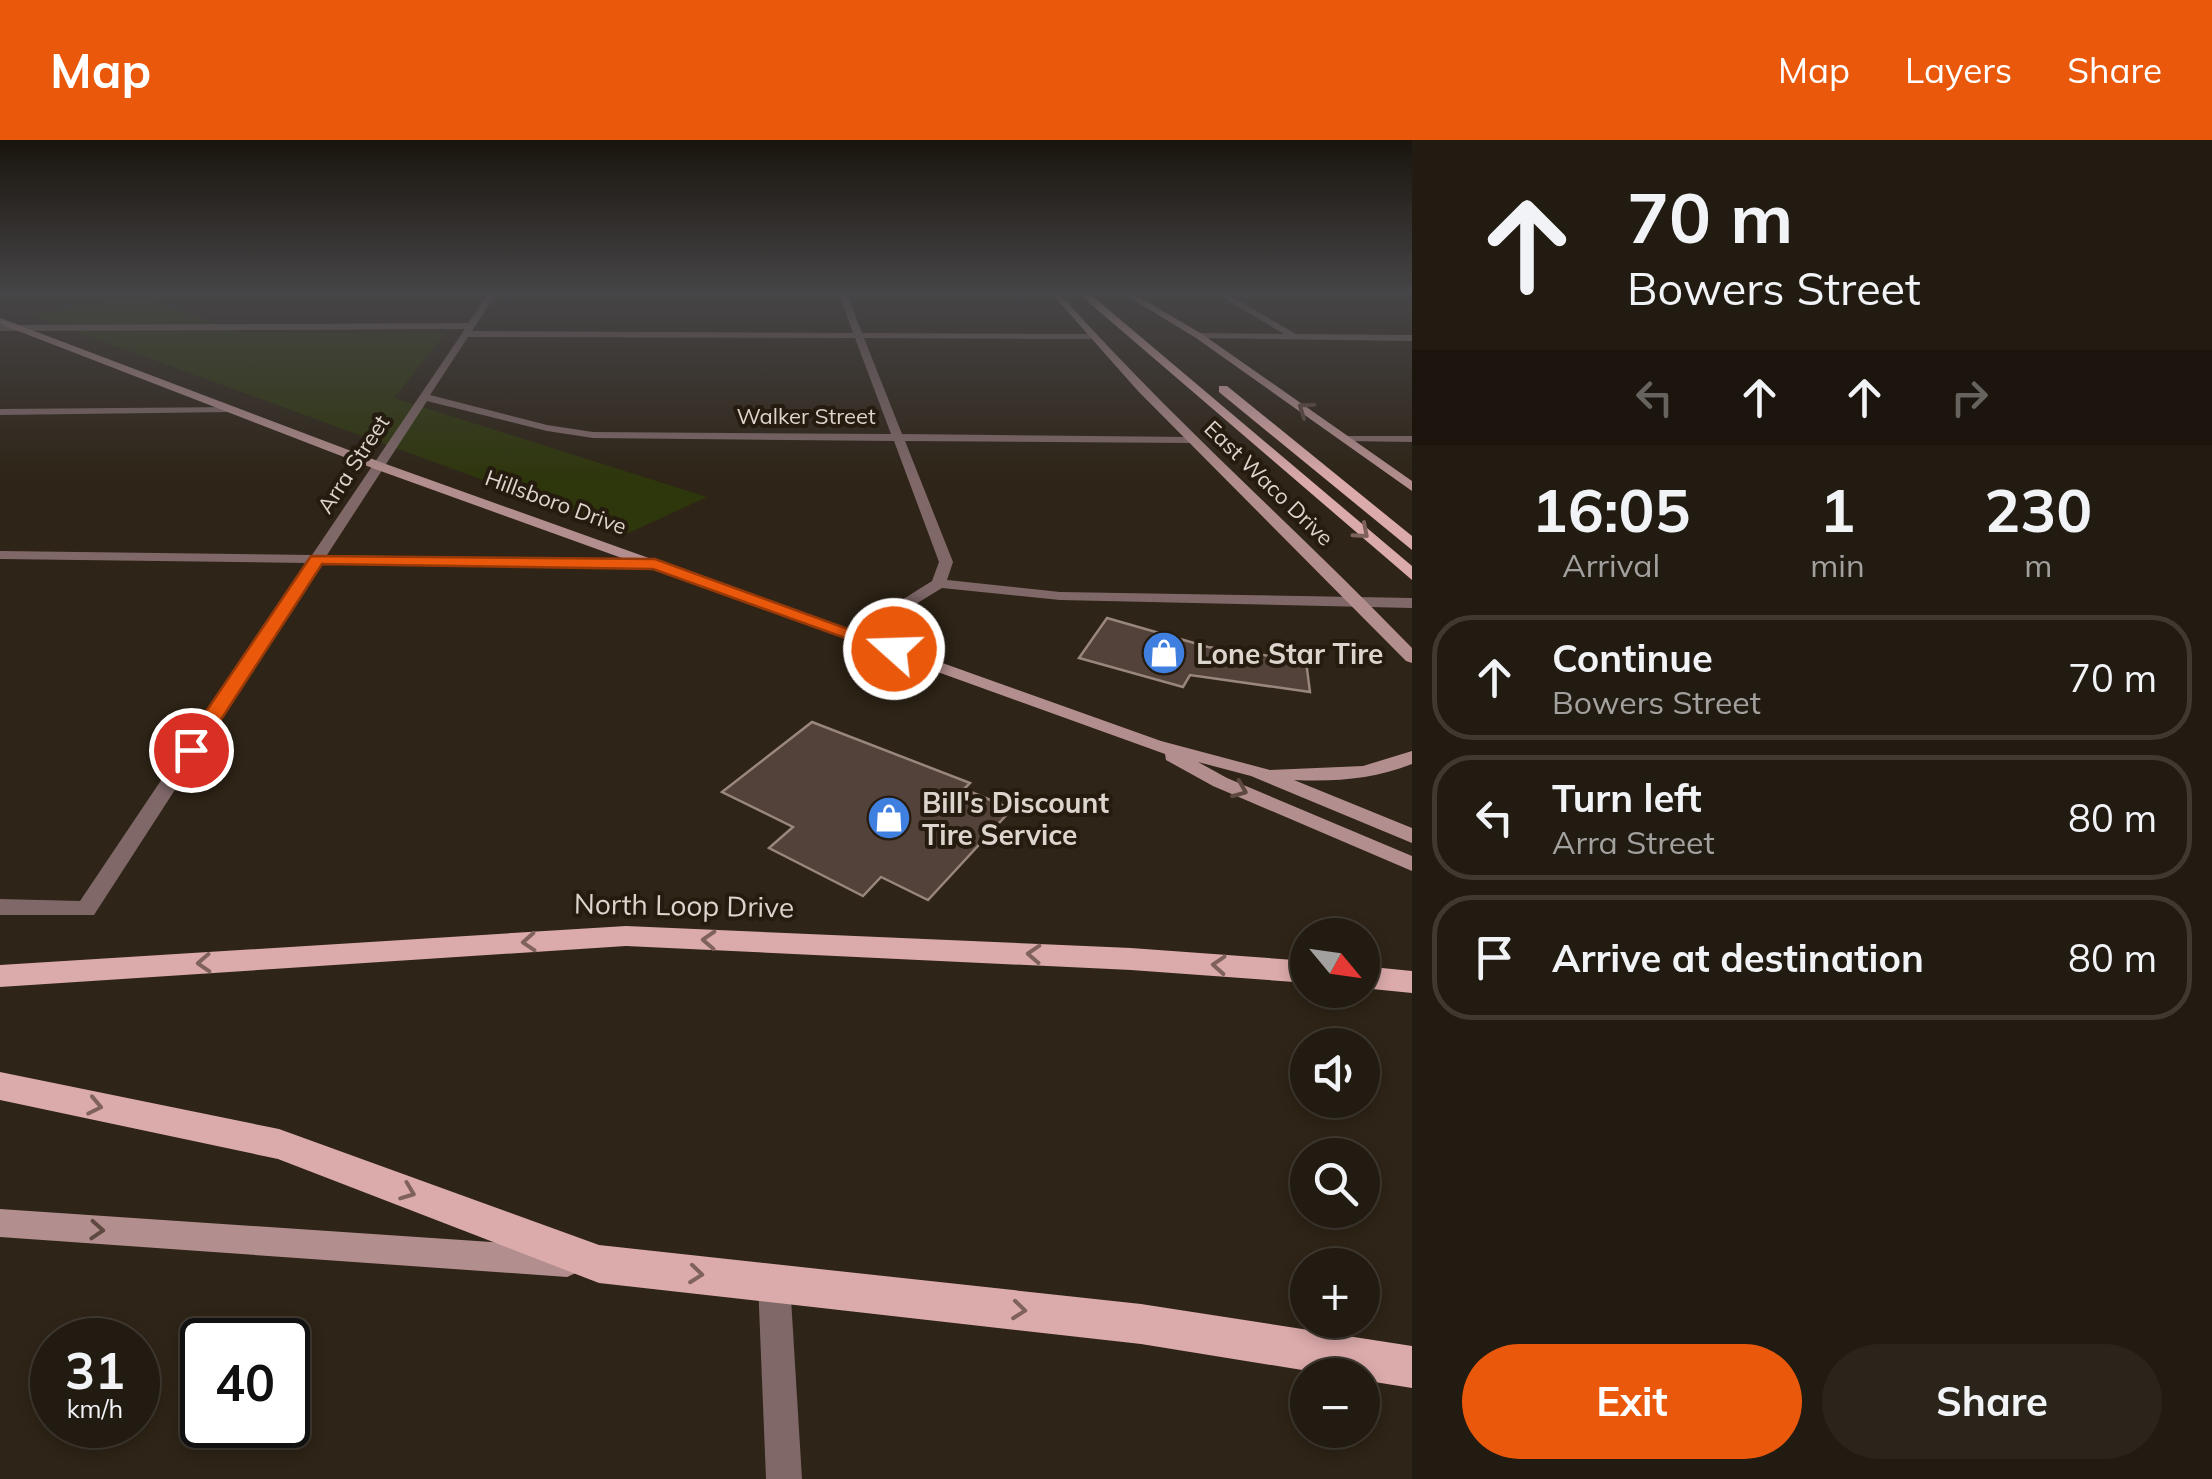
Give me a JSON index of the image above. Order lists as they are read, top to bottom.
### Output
{
  "streets": {
    "main road": ["East Waco Drive", "North Loop Drive"],
    "street": ["Walker Street", "Arra Street", "Hillsboro Drive"]
  },
  "crossings": [
    ["Walker Street", "Arra Street"],
    ["Walker Street", "East Waco Drive"],
    ["Arra Street", "Hillsboro Drive"]
  ],
  "one_way": ["North Loop Drive"],
  "places": {
    "shop": ["Lone Star Tire", "Bill's Discount Tire Service"]
  },
  "north": "bottom right",
  "page": {
    "header": "Map",
    "nav": ["Map", "Layers", "Share"],
    "turn": ["70 m", "Bowers Street"],
    "eta": [
      "16:05",
      "Arrival",
      "1",
      "min",
      "230",
      "m"
    ],
    "list": [
      {
        "name": "Continue",
        "note": "Bowers Street",
        "value": "70 m"
      },
      {
        "name": "Turn left",
        "note": "Arra Street",
        "value": "80 m"
      },
      {
        "name": "Arrive at destination",
        "value": "80 m"
      }
    ],
    "map_buttons": ["+", "−"],
    "speed": "31 km/h",
    "limit": "40",
    "buttons": ["Exit", "Share"]
  }
}
